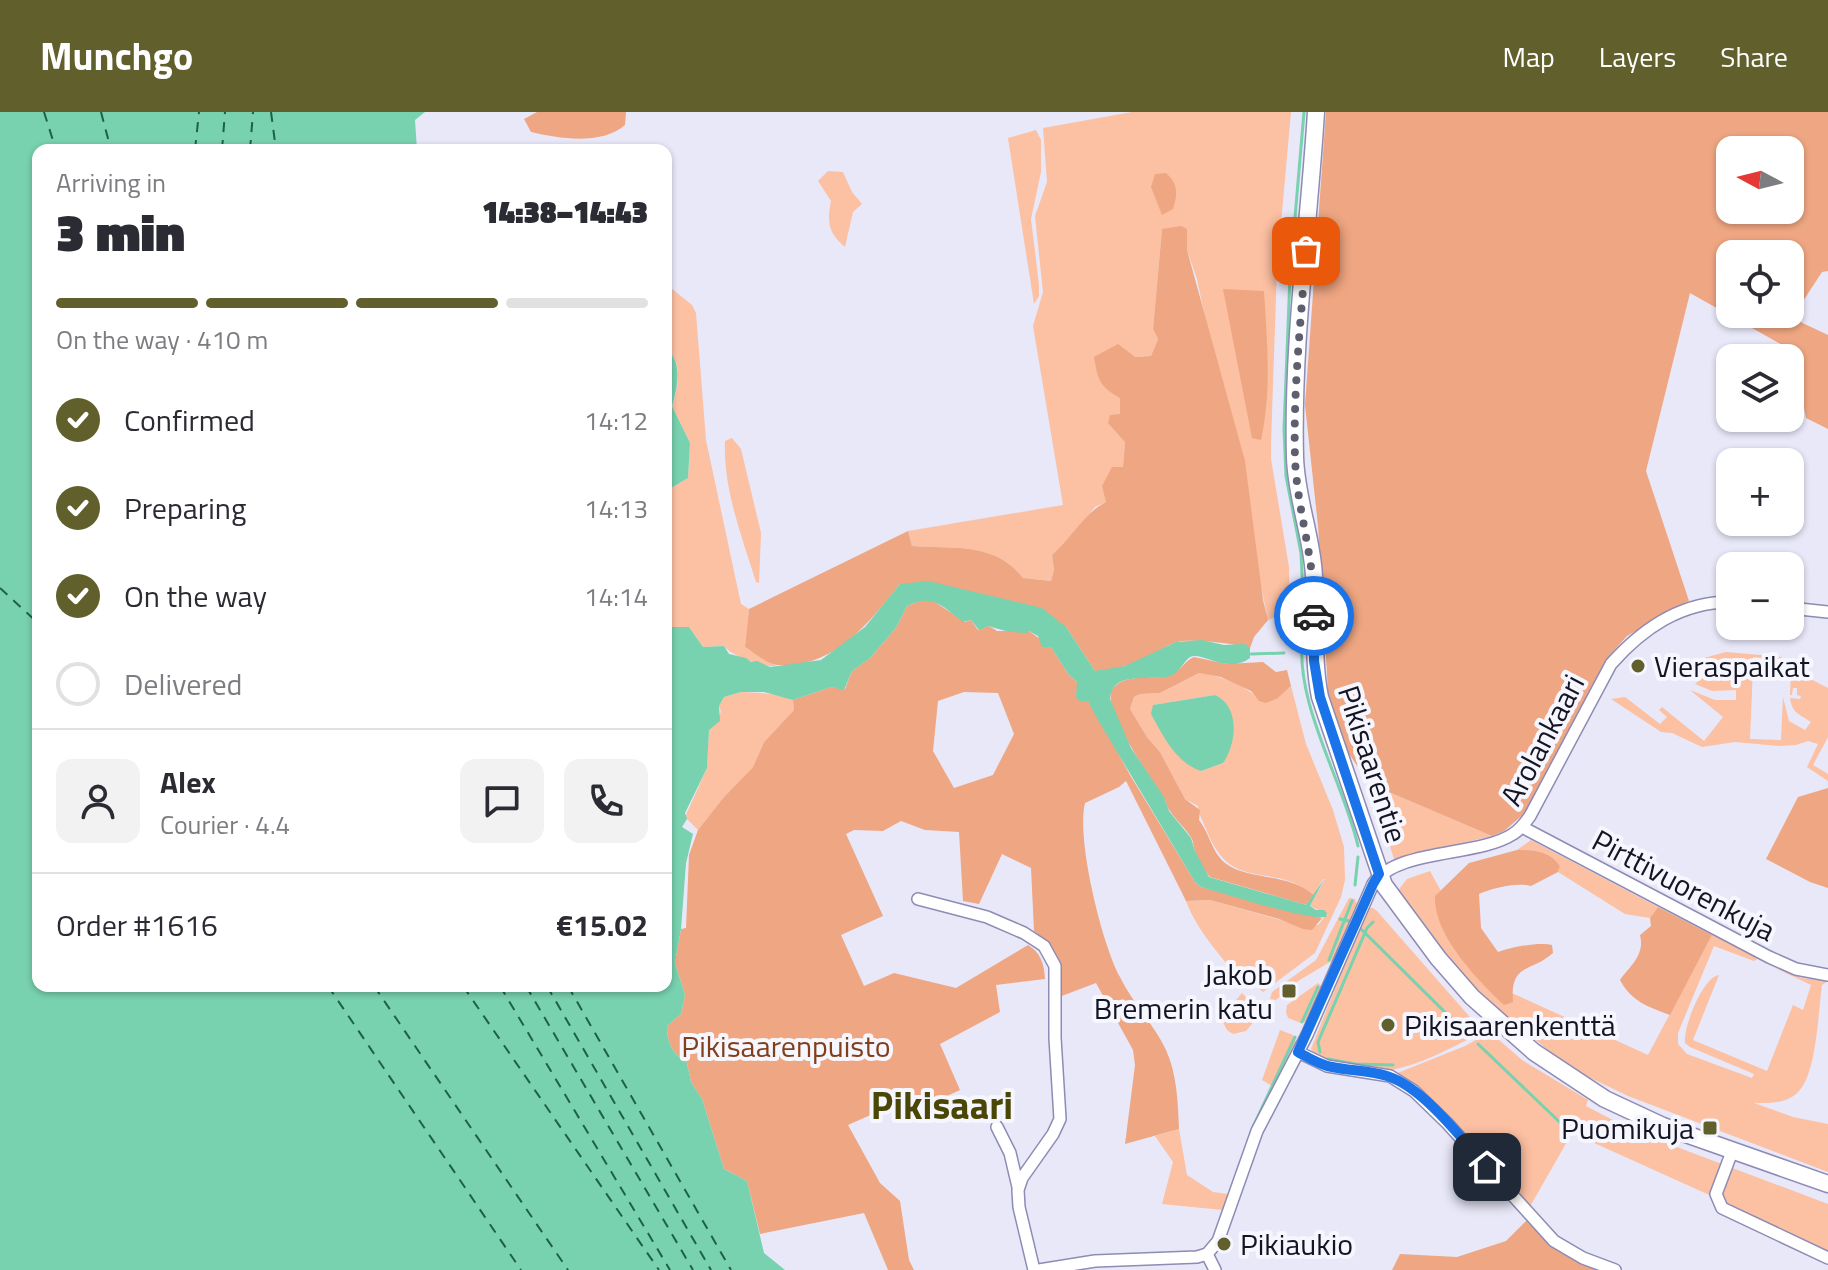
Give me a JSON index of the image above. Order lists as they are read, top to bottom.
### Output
{
  "streets": {
    "street": ["Arolankaari", "Pikisaarentie", "Pirttivuorenkuja"]
  },
  "crossings": [
    ["Arolankaari", "Pikisaarentie"],
    ["Arolankaari", "Pirttivuorenkuja"]
  ],
  "districts": ["Pikisaari"],
  "parks": ["Pikisaarenpuisto"],
  "places": {
    "other": ["Vieraspaikat", "Pikisaarenkenttä", "Pikiaukio"],
    "transit": ["Jakob Bremerin katu", "Puomikuja"]
  },
  "north": "left",
  "page": {
    "header": "Munchgo",
    "nav": ["Map", "Layers", "Share"],
    "map_buttons": ["+", "−"],
    "heading": ["3 min", "Arriving in", "14:38–14:43"],
    "panel": [
      "Alex",
      "Courier · 4.4",
      "Order #1616",
      "€15.02"
    ],
    "bar": "On the way · 410 m",
    "list": [
      ["Confirmed", "14:12"],
      ["Preparing", "14:13"],
      ["On the way", "14:14"],
      "Delivered"
    ]
  }
}
